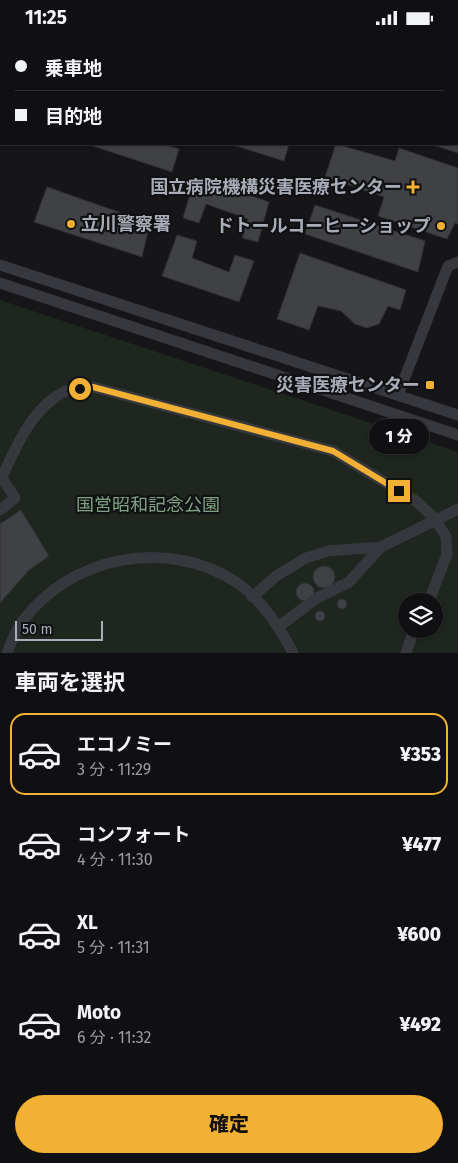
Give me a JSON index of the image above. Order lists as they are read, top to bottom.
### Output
{
  "parks": ["国営昭和記念公園"],
  "places": {
    "health": ["国立病院機構災害医療センター"],
    "other": ["立川警察署", "ドトールコーヒーショップ"],
    "transit": ["災害医療センター"]
  },
  "scale_bar": "50 m",
  "page": {
    "status": "11:25",
    "banner": ["乗車地", "目的地"],
    "bubble": "1 分",
    "scale": "50 m",
    "heading": "車両を選択",
    "list": [
      {
        "name": "エコノミー",
        "note": "3 分 · 11:29",
        "value": "¥353"
      },
      {
        "name": "コンフォート",
        "note": "4 分 · 11:30",
        "value": "¥477"
      },
      {
        "name": "XL",
        "note": "5 分 · 11:31",
        "value": "¥600"
      },
      {
        "name": "Moto",
        "note": "6 分 · 11:32",
        "value": "¥492"
      }
    ],
    "buttons": "確定"
  }
}
